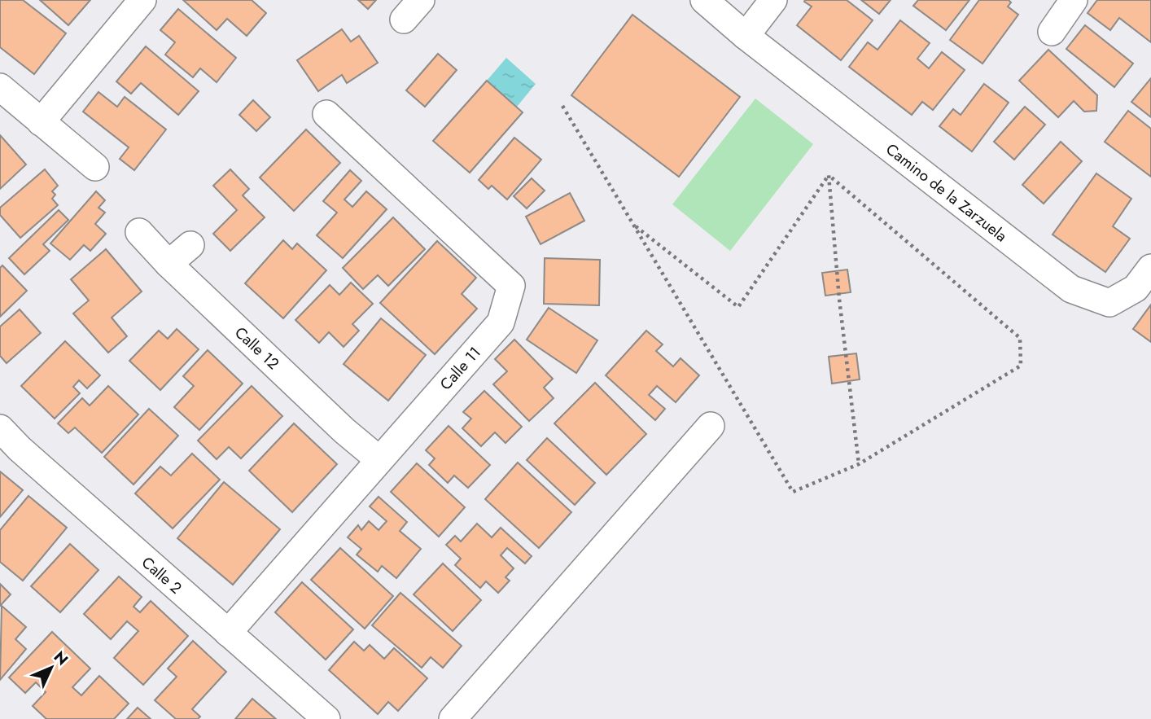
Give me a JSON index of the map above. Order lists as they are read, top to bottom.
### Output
{
  "streets": {
    "street": [
      "Camino de la Zarzuela",
      "Calle 12",
      "Calle 11",
      "Calle 2"
    ]
  },
  "crossings": [
    ["Calle 12", "Calle 11"],
    ["Calle 11", "Calle 2"]
  ],
  "north": "top right"
}
